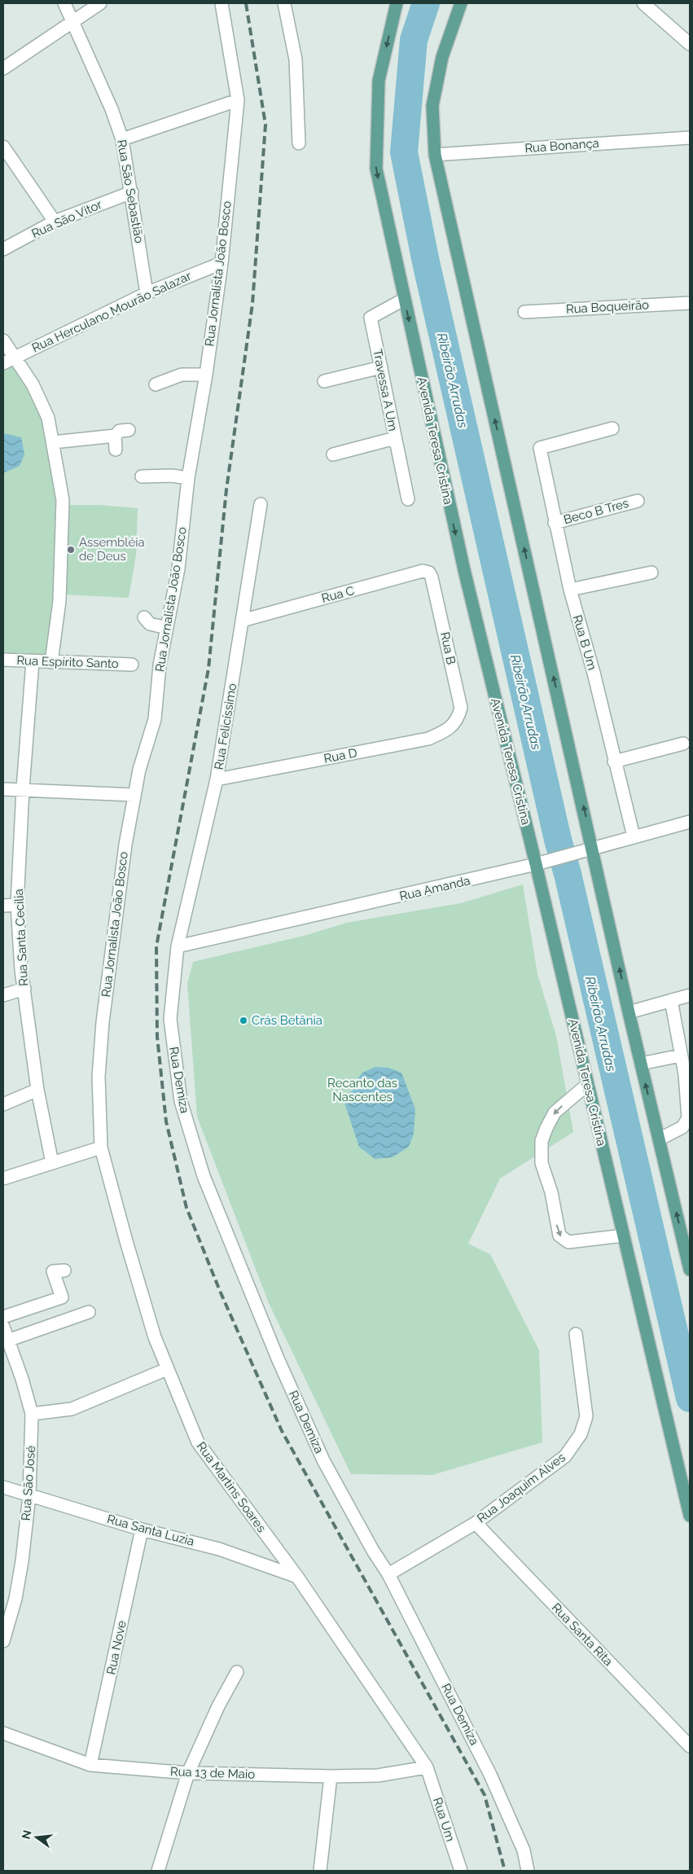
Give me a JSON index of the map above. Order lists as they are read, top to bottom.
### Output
{
  "streets": {
    "main road": ["Avenida Teresa Cristina"],
    "street": [
      "Rua Bonança",
      "Rua São Sebastião",
      "Rua São Vitor",
      "Rua Jornalista João Bosco",
      "Rua Boqueirão",
      "Rua Herculano Mourão Salazar",
      "Travessa A Um",
      "Beco B Tres",
      "Rua C",
      "Rua B Um",
      "Rua B",
      "Rua Espírito Santo",
      "Rua Felicíssimo",
      "Rua D",
      "Rua Amanda",
      "Rua Santa Cecília",
      "Rua Demiza",
      "Rua São José",
      "Rua Martins Soares",
      "Rua Joaquim Alves",
      "Rua Santa Luzia",
      "Rua Santa Rita",
      "Rua Nove",
      "Rua 13 de Maio",
      "Rua Um"
    ]
  },
  "crossings": [
    ["Rua São Sebastião", "Rua São Vitor"],
    ["Rua São Sebastião", "Rua Herculano Mourão Salazar"],
    ["Rua Jornalista João Bosco", "Rua Herculano Mourão Salazar"],
    ["Rua Jornalista João Bosco", "Rua Martins Soares"],
    ["Travessa A Um", "Avenida Teresa Cristina"],
    ["Avenida Teresa Cristina", "Rua Amanda"],
    ["Beco B Tres", "Rua B Um"],
    ["Rua C", "Rua B"],
    ["Rua C", "Rua Felicíssimo"],
    ["Rua B Um", "Rua Amanda"],
    ["Rua B", "Rua D"],
    ["Rua Espírito Santo", "Rua Santa Cecília"],
    ["Rua Felicíssimo", "Rua D"],
    ["Rua Felicíssimo", "Rua Amanda"],
    ["Rua Felicíssimo", "Rua Demiza"],
    ["Rua Amanda", "Rua Demiza"],
    ["Rua Demiza", "Rua Joaquim Alves"],
    ["Rua São José", "Rua Santa Luzia"],
    ["Rua Martins Soares", "Rua Santa Luzia"],
    ["Rua Martins Soares", "Rua 13 de Maio"],
    ["Rua Martins Soares", "Rua Um"],
    ["Rua Joaquim Alves", "Rua Santa Rita"],
    ["Rua Santa Luzia", "Rua Nove"],
    ["Rua Nove", "Rua 13 de Maio"],
    ["Rua 13 de Maio", "Rua Um"]
  ],
  "water": ["Ribeirão Arrudas"],
  "parks": ["Recanto das Nascentes"],
  "places": ["Assembléia de Deus", "Crás Betânia"],
  "north": "left"
}
